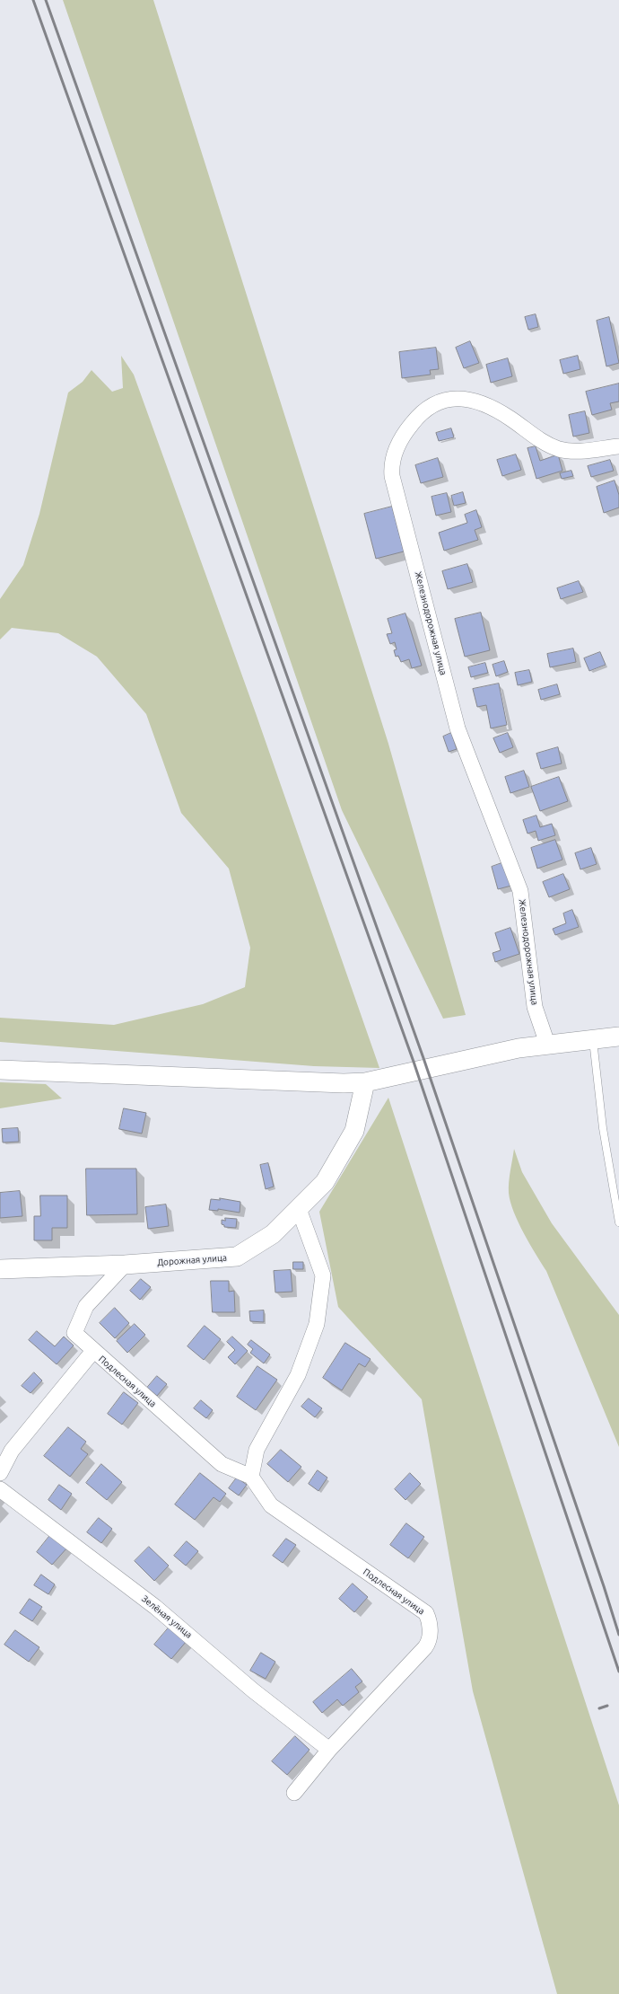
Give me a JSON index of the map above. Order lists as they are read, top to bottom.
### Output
{
  "streets": {
    "street": [
      "Железнодорожная улица",
      "Дорожная улица",
      "Подлесная улица",
      "Зелёная улица"
    ]
  },
  "crossings": [
    ["Дорожная улица", "Подлесная улица"],
    ["Подлесная улица", "Зелёная улица"]
  ]
}
